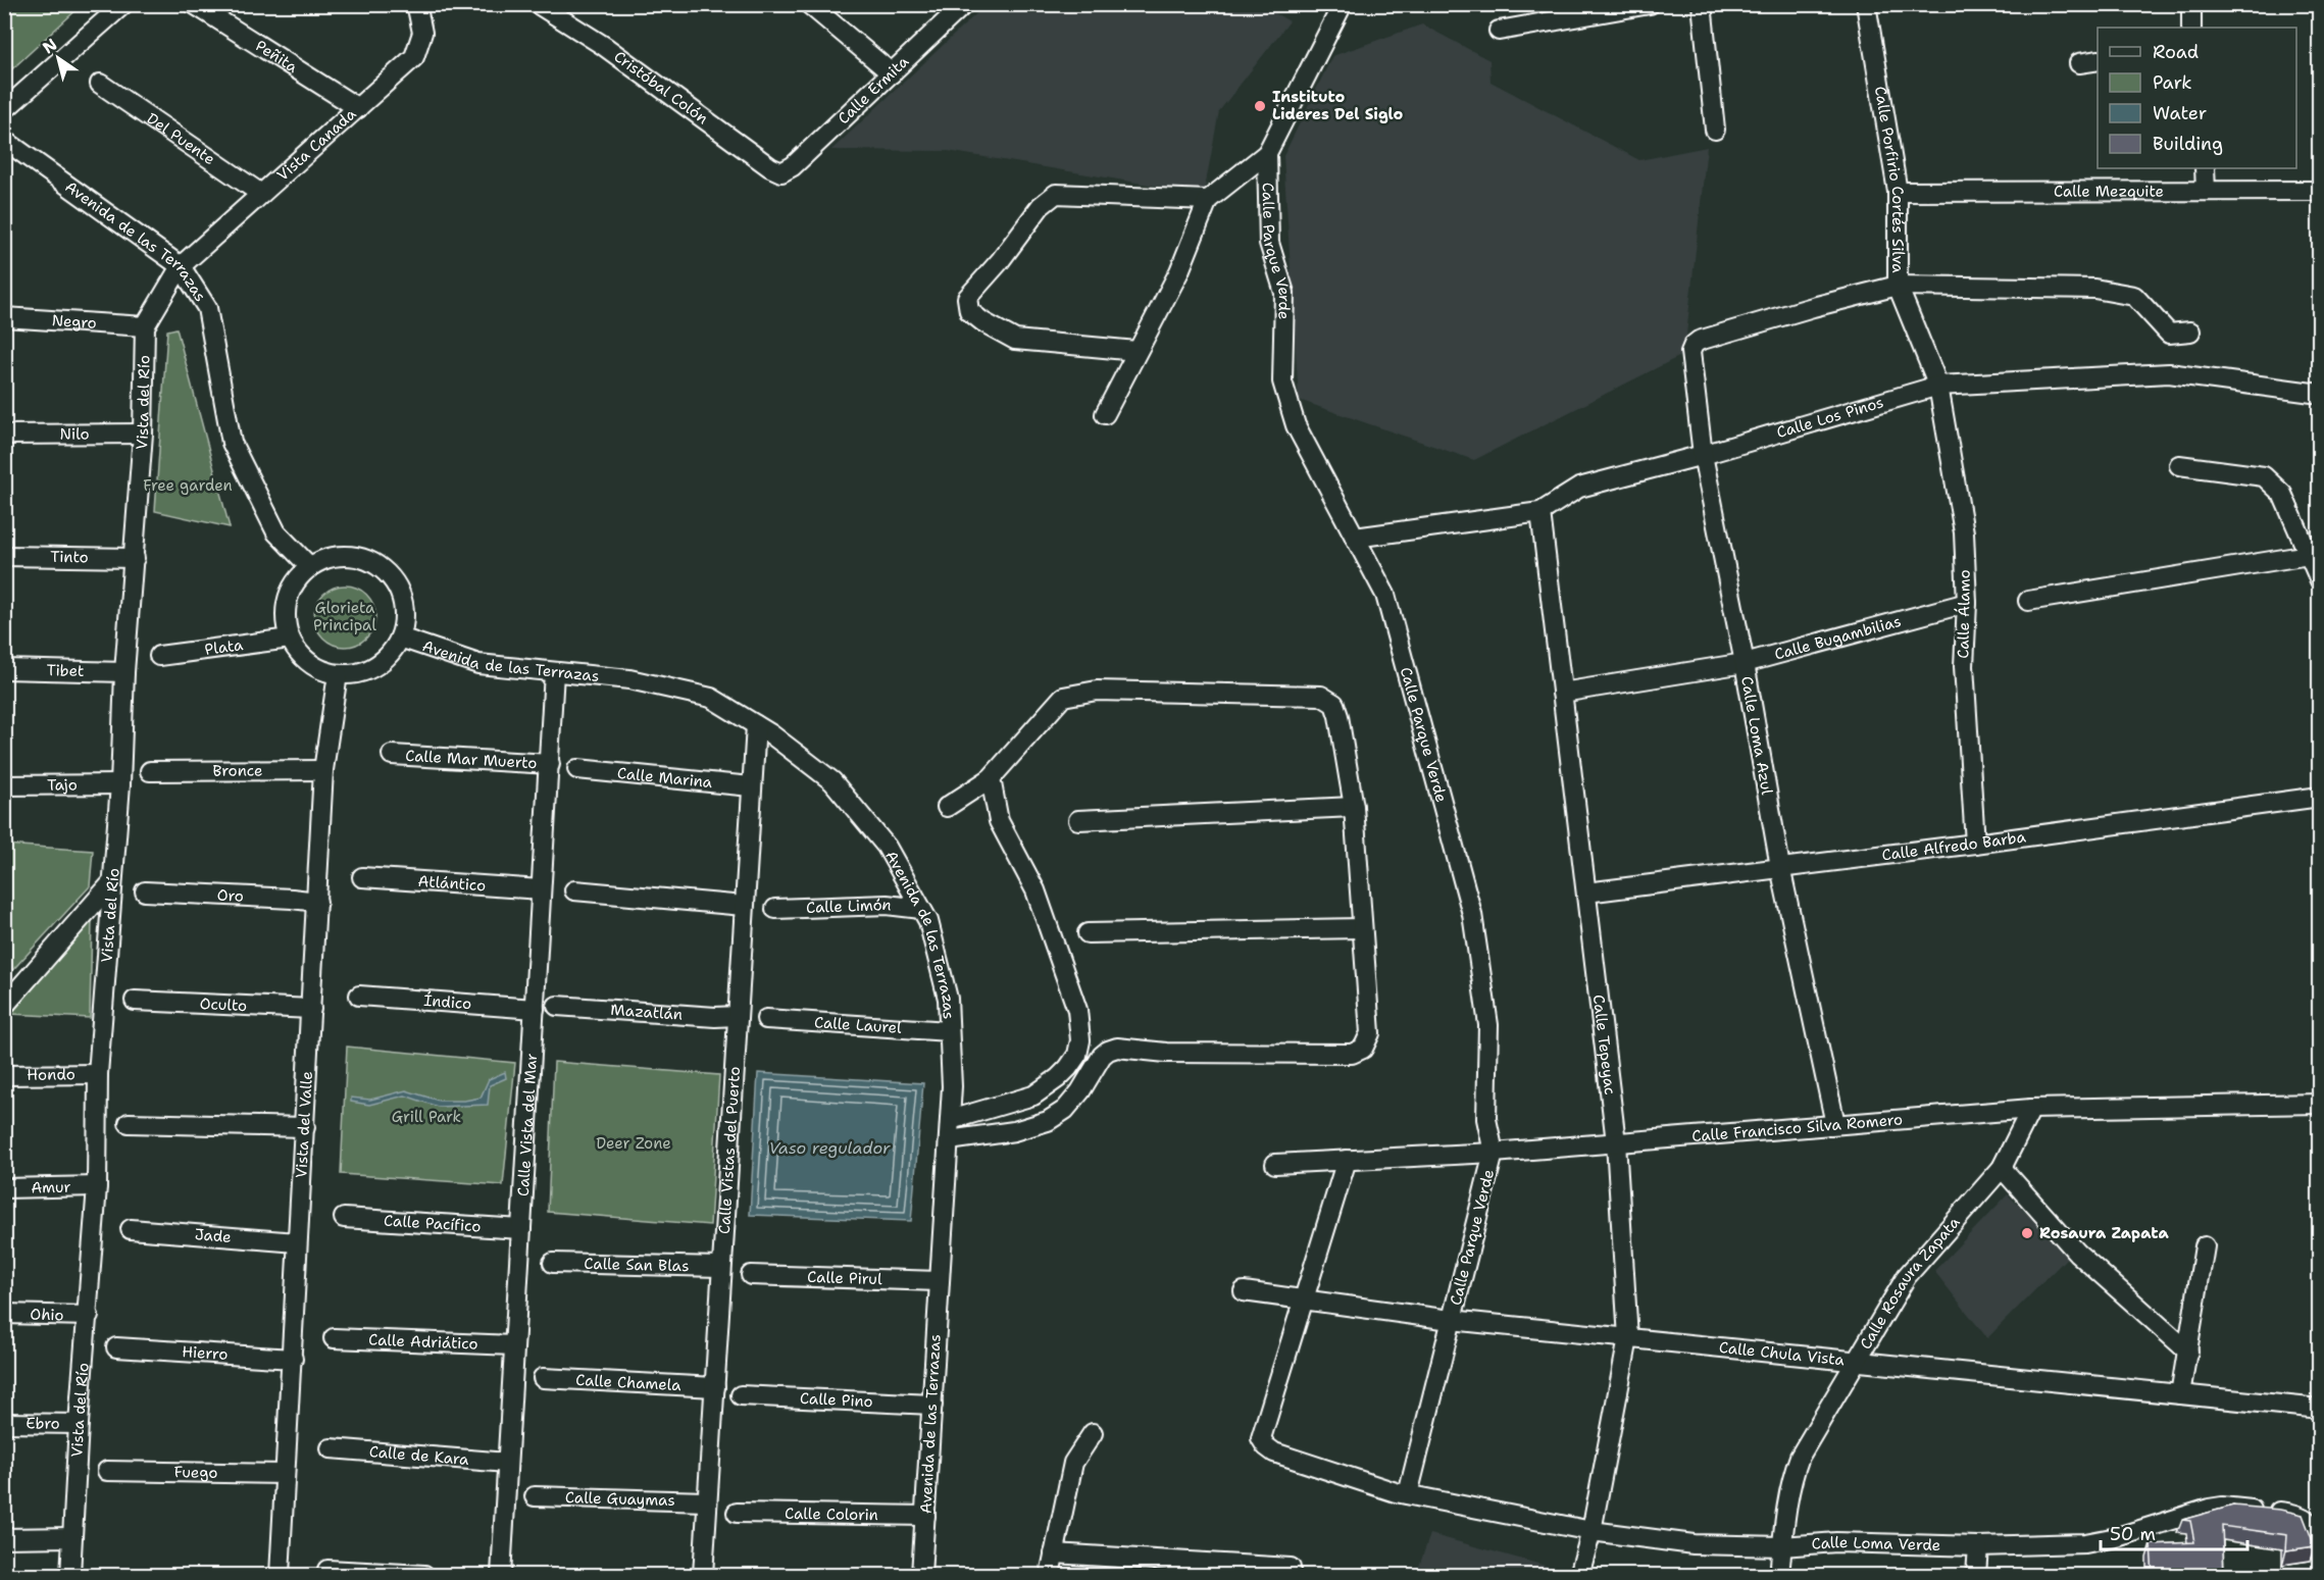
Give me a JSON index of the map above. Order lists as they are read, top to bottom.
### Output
{
  "streets": {
    "street": [
      "Peñita",
      "Cristóbal Colón",
      "Calle Ermita",
      "Del Puente",
      "Vista Canada",
      "Calle Porfirio Cortés Silva",
      "Calle Mezquite",
      "Avenida de las Terrazas",
      "Calle Parque Verde",
      "Negro",
      "Vista del Río",
      "Calle Los Pinos",
      "Nilo",
      "Tinto",
      "Calle Álamo",
      "Calle Bugambilias",
      "Plata",
      "Tibet",
      "Calle Loma Azul",
      "Calle Mar Muerto",
      "Bronce",
      "Calle Marina",
      "Tajo",
      "Calle Alfredo Barba",
      "Atlántico",
      "Oro",
      "Calle Limón",
      "Índico",
      "Oculto",
      "Mazatlán",
      "Calle Laurel",
      "Calle Tepeyac",
      "Hondo",
      "Vista del Valle",
      "Calle Vista del Mar",
      "Calle Francisco Silva Romero",
      "Calle Vistas del Puerto",
      "Amur",
      "Calle Pacífico",
      "Jade",
      "Calle San Blas",
      "Calle Pirul",
      "Calle Rosaura Zapata",
      "Ohio",
      "Calle Adriático",
      "Hierro",
      "Calle Chula Vista",
      "Calle Chamela",
      "Calle Pino",
      "Ebro",
      "Calle de Kara",
      "Fuego",
      "Calle Guaymas",
      "Calle Colorin",
      "Calle Loma Verde"
    ]
  },
  "crossings": [
    ["Peñita", "Vista Canada"],
    ["Cristóbal Colón", "Calle Ermita"],
    ["Del Puente", "Vista Canada"],
    ["Vista Canada", "Avenida de las Terrazas"],
    ["Vista Canada", "Vista del Río"],
    ["Calle Porfirio Cortés Silva", "Calle Mezquite"],
    ["Calle Porfirio Cortés Silva", "Calle Los Pinos"],
    ["Calle Porfirio Cortés Silva", "Calle Álamo"],
    ["Calle Porfirio Cortés Silva", "Calle Loma Azul"],
    ["Avenida de las Terrazas", "Vista del Río"],
    ["Avenida de las Terrazas", "Plata"],
    ["Avenida de las Terrazas", "Calle Limón"],
    ["Avenida de las Terrazas", "Calle Laurel"],
    ["Avenida de las Terrazas", "Vista del Valle"],
    ["Avenida de las Terrazas", "Calle Vista del Mar"],
    ["Avenida de las Terrazas", "Calle Vistas del Puerto"],
    ["Avenida de las Terrazas", "Calle Pirul"],
    ["Avenida de las Terrazas", "Calle Pino"],
    ["Avenida de las Terrazas", "Calle Colorin"],
    ["Calle Parque Verde", "Calle Los Pinos"],
    ["Calle Parque Verde", "Calle Francisco Silva Romero"],
    ["Calle Parque Verde", "Calle Chula Vista"],
    ["Calle Parque Verde", "Calle Loma Verde"],
    ["Negro", "Vista del Río"],
    ["Vista del Río", "Nilo"],
    ["Vista del Río", "Tinto"],
    ["Vista del Río", "Tibet"],
    ["Vista del Río", "Tajo"],
    ["Vista del Río", "Hondo"],
    ["Vista del Río", "Amur"],
    ["Vista del Río", "Ohio"],
    ["Vista del Río", "Ebro"],
    ["Calle Los Pinos", "Calle Álamo"],
    ["Calle Los Pinos", "Calle Loma Azul"],
    ["Calle Los Pinos", "Calle Tepeyac"],
    ["Calle Álamo", "Calle Bugambilias"],
    ["Calle Álamo", "Calle Alfredo Barba"],
    ["Calle Bugambilias", "Calle Loma Azul"],
    ["Calle Bugambilias", "Calle Tepeyac"],
    ["Plata", "Vista del Valle"],
    ["Calle Loma Azul", "Calle Alfredo Barba"],
    ["Calle Loma Azul", "Calle Francisco Silva Romero"],
    ["Calle Mar Muerto", "Calle Vista del Mar"],
    ["Bronce", "Vista del Valle"],
    ["Calle Marina", "Calle Vistas del Puerto"],
    ["Calle Alfredo Barba", "Calle Tepeyac"],
    ["Atlántico", "Calle Vista del Mar"],
    ["Oro", "Vista del Valle"],
    ["Índico", "Calle Vista del Mar"],
    ["Oculto", "Vista del Valle"],
    ["Mazatlán", "Calle Vistas del Puerto"],
    ["Calle Tepeyac", "Calle Francisco Silva Romero"],
    ["Calle Tepeyac", "Calle Chula Vista"],
    ["Calle Tepeyac", "Calle Loma Verde"],
    ["Vista del Valle", "Jade"],
    ["Vista del Valle", "Hierro"],
    ["Vista del Valle", "Fuego"],
    ["Calle Vista del Mar", "Calle Pacífico"],
    ["Calle Vista del Mar", "Calle Adriático"],
    ["Calle Vista del Mar", "Calle de Kara"],
    ["Calle Francisco Silva Romero", "Calle Rosaura Zapata"],
    ["Calle Vistas del Puerto", "Calle San Blas"],
    ["Calle Vistas del Puerto", "Calle Chamela"],
    ["Calle Vistas del Puerto", "Calle Guaymas"],
    ["Calle Rosaura Zapata", "Calle Chula Vista"],
    ["Calle Rosaura Zapata", "Calle Loma Verde"],
    ["Calle Chula Vista", "Calle Loma Verde"]
  ],
  "water": ["Vaso regulador"],
  "parks": [
    "Free garden",
    "Glorieta Principal",
    "Grill Park",
    "Deer Zone"
  ],
  "places": ["Instituto Lideres Del Siglo", "Rosaura Zapata"],
  "legend": [
    "Road",
    "Park",
    "Water",
    "Building"
  ],
  "scale_bar": "50 m",
  "north": "top left"
}
